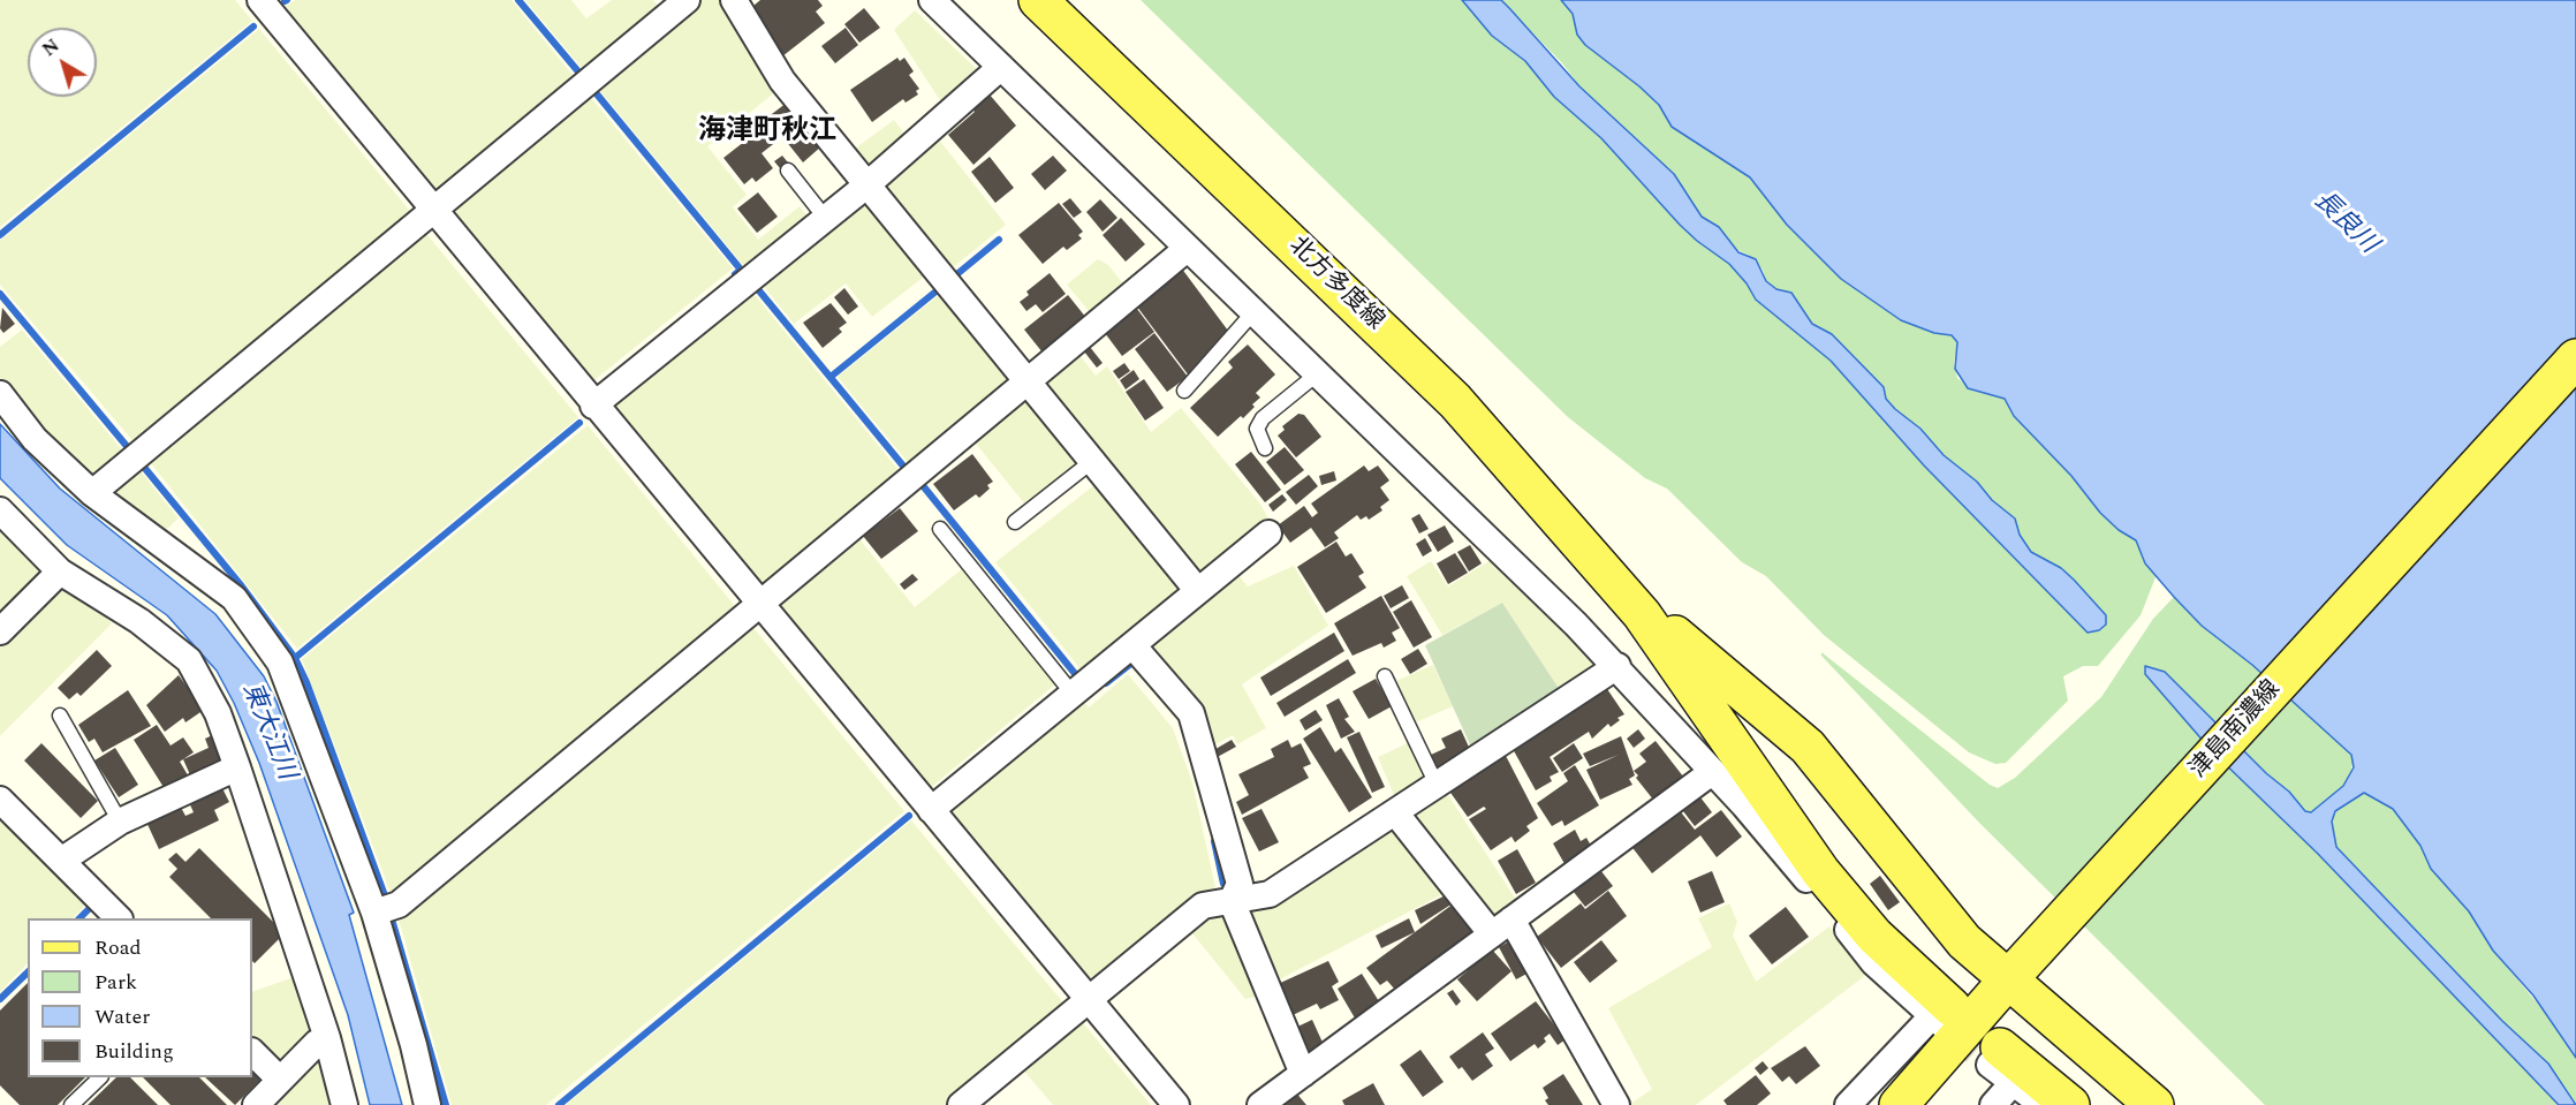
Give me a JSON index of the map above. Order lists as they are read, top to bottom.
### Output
{
  "streets": {
    "main road": ["北方多度線", "津島南濃線"]
  },
  "districts": ["海津町秋江"],
  "water": ["長良川", "東大江川"],
  "legend": [
    "Road",
    "Park",
    "Water",
    "Building"
  ],
  "north": "top left"
}
